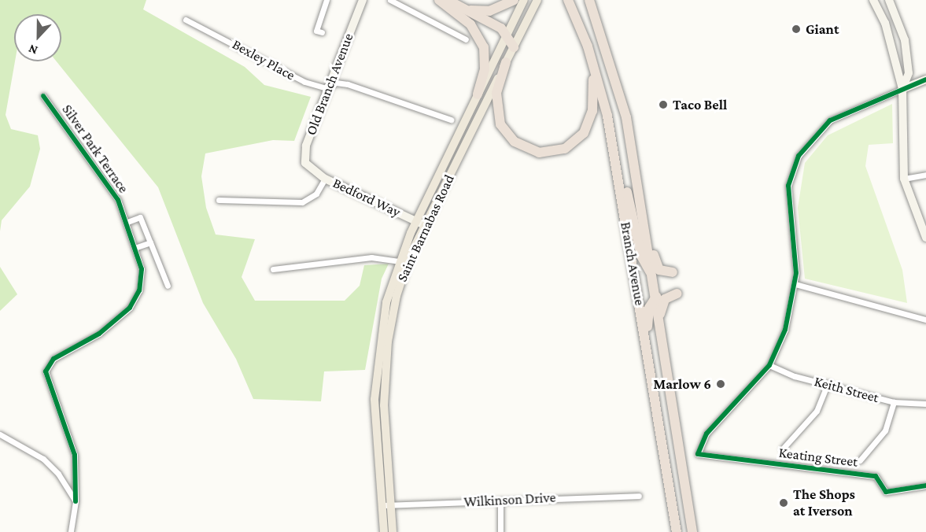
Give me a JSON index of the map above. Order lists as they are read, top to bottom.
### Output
{
  "streets": {
    "highway": ["Branch Avenue"],
    "main road": ["Saint Barnabas Road"],
    "street": [
      "Bexley Place",
      "Old Branch Avenue",
      "Silver Park Terrace",
      "Bedford Way",
      "Keith Street",
      "Keating Street",
      "Wilkinson Drive"
    ]
  },
  "crossings": [
    ["Bexley Place", "Old Branch Avenue"],
    ["Old Branch Avenue", "Bedford Way"],
    ["Bedford Way", "Saint Barnabas Road"],
    ["Saint Barnabas Road", "Wilkinson Drive"],
    ["Keith Street", "Keating Street"]
  ],
  "places": [
    "Giant",
    "Taco Bell",
    "Marlow 6",
    "The Shops at Iverson"
  ],
  "north": "bottom"
}
